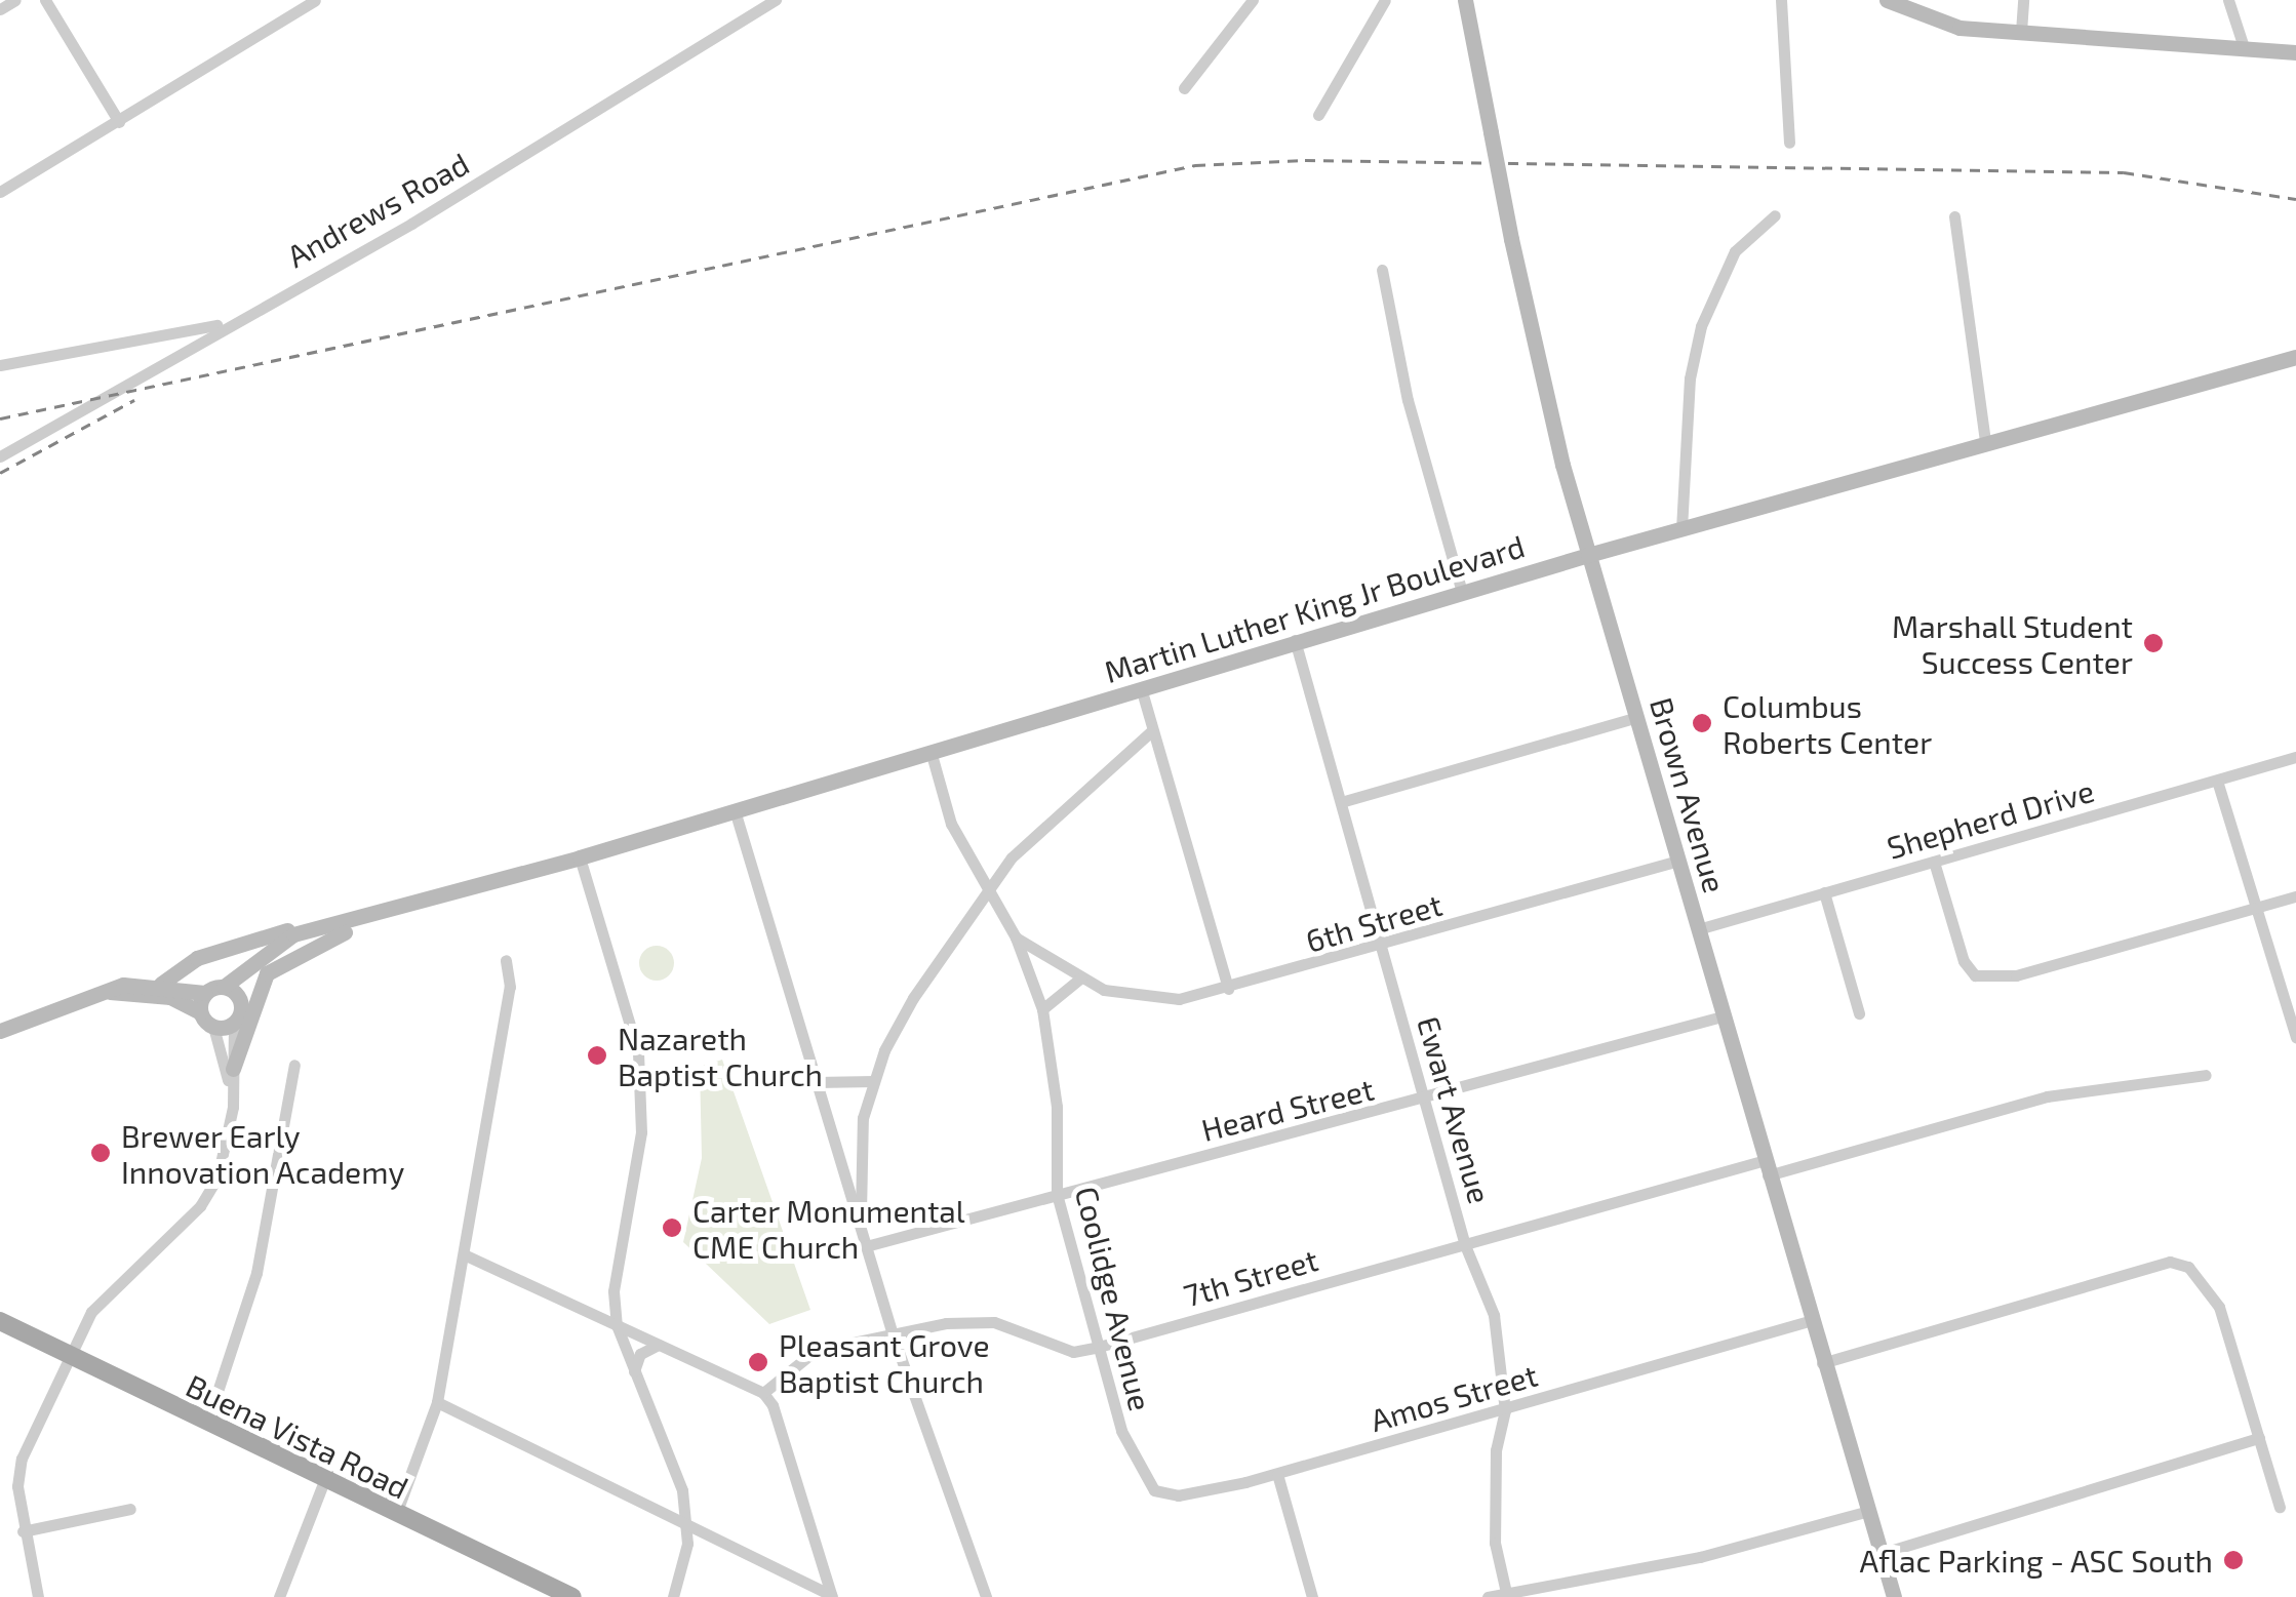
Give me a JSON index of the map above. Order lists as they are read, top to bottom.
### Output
{
  "streets": {
    "main road": ["Martin Luther King Jr Boulevard", "Brown Avenue", "Buena Vista Road"],
    "street": [
      "Andrews Road",
      "Shepherd Drive",
      "6th Street",
      "Heard Street",
      "Ewart Avenue",
      "7th Street",
      "Coolidge Avenue",
      "Amos Street"
    ]
  },
  "crossings": [
    ["Martin Luther King Jr Boulevard", "Brown Avenue"],
    ["Martin Luther King Jr Boulevard", "Ewart Avenue"],
    ["Martin Luther King Jr Boulevard", "Coolidge Avenue"],
    ["Brown Avenue", "Shepherd Drive"],
    ["Brown Avenue", "6th Street"],
    ["Brown Avenue", "Heard Street"],
    ["Brown Avenue", "7th Street"],
    ["Brown Avenue", "Amos Street"],
    ["6th Street", "Ewart Avenue"],
    ["6th Street", "Coolidge Avenue"],
    ["Heard Street", "Ewart Avenue"],
    ["Heard Street", "Coolidge Avenue"],
    ["Ewart Avenue", "7th Street"],
    ["Ewart Avenue", "Amos Street"],
    ["7th Street", "Coolidge Avenue"],
    ["Coolidge Avenue", "Amos Street"]
  ],
  "places": [
    "Marshall Student Success Center",
    "Columbus Roberts Center",
    "Nazareth Baptist Church",
    "Brewer Early Innovation Academy",
    "Carter Monumental CME Church",
    "Pleasant Grove Baptist Church",
    "Aflac Parking - ASC South"
  ]
}
